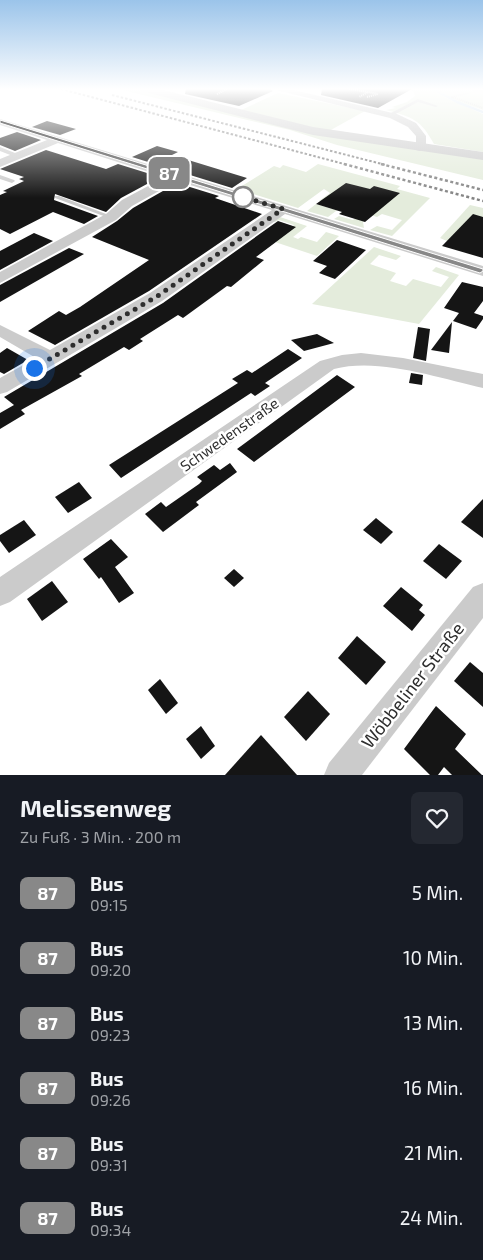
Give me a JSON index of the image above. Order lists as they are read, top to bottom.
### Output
{
  "streets": {
    "street": ["Schwedenstraße", "Wöbbeliner Straße"]
  },
  "lines": ["bus line 87"],
  "page": {
    "on_map": "87",
    "heading": ["Melissenweg", "Zu Fuß · 3 Min. · 200 m"],
    "list": [
      {
        "mark": "87",
        "name": "Bus",
        "note": "09:15",
        "value": "5 Min."
      },
      {
        "mark": "87",
        "name": "Bus",
        "note": "09:20",
        "value": "10 Min."
      },
      {
        "mark": "87",
        "name": "Bus",
        "note": "09:23",
        "value": "13 Min."
      },
      {
        "mark": "87",
        "name": "Bus",
        "note": "09:26",
        "value": "16 Min."
      },
      {
        "mark": "87",
        "name": "Bus",
        "note": "09:31",
        "value": "21 Min."
      },
      {
        "mark": "87",
        "name": "Bus",
        "note": "09:34",
        "value": "24 Min."
      }
    ]
  }
}
